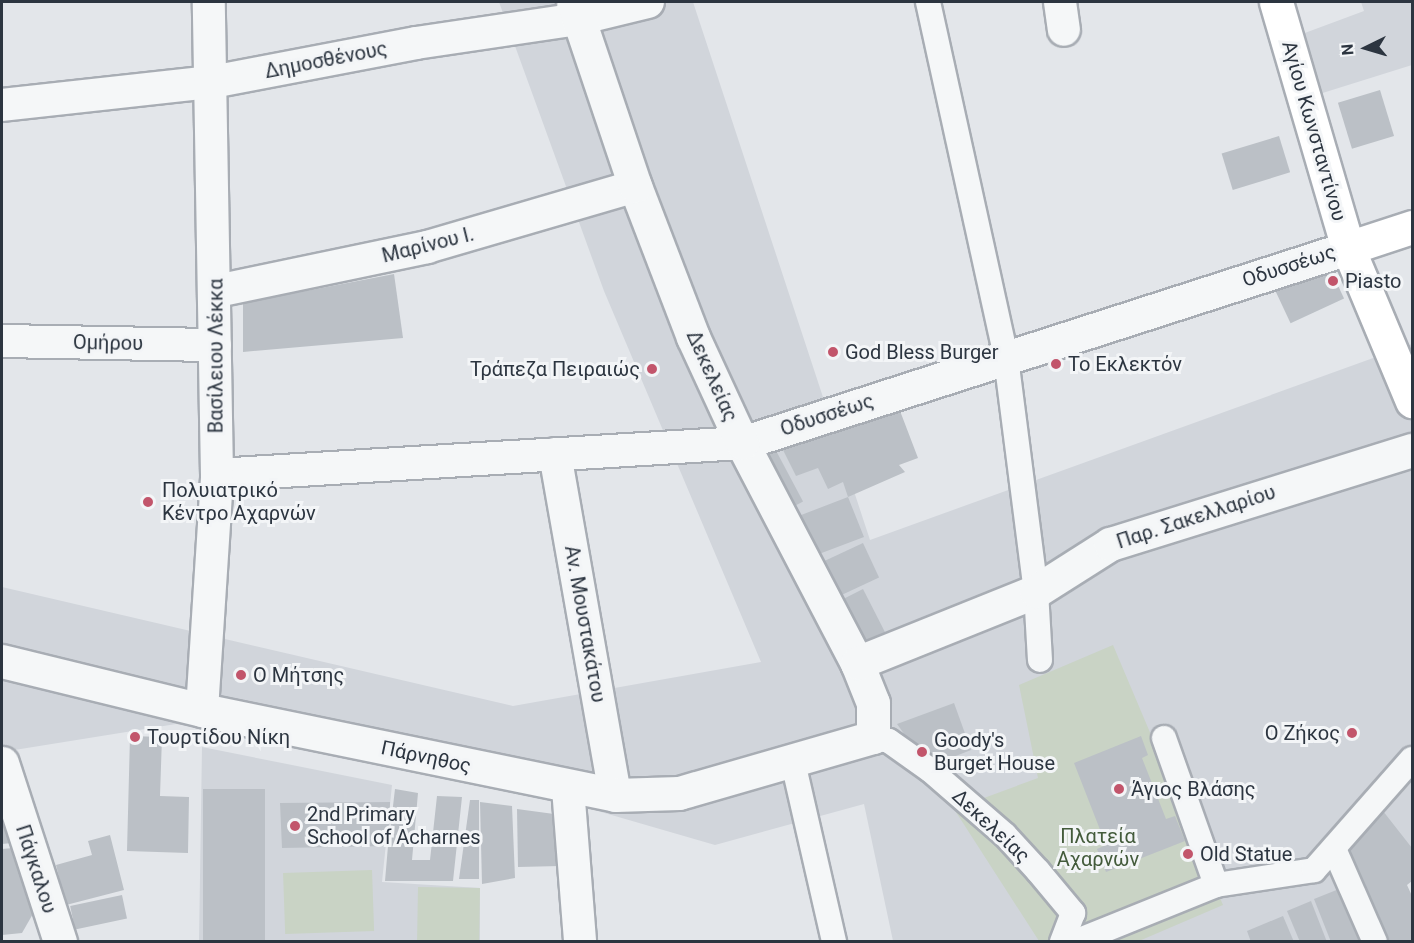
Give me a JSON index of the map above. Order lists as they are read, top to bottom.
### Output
{
  "streets": {
    "main road": ["Αγίου Κωνσταντίνου", "Οδυσσέως"],
    "street": [
      "Δημοσθένους",
      "Μαρίνου Ι.",
      "Ομήρου",
      "Βασίλειου Λέκκα",
      "Δεκελείας",
      "Παρ. Σακελλαρίου",
      "Αν. Μουστακάτου",
      "Πάρνηθος",
      "Πάγκαλου"
    ]
  },
  "crossings": [
    ["Δημοσθένους", "Βασίλειου Λέκκα"],
    ["Δημοσθένους", "Δεκελείας"],
    ["Αγίου Κωνσταντίνου", "Οδυσσέως"],
    ["Μαρίνου Ι.", "Βασίλειου Λέκκα"],
    ["Μαρίνου Ι.", "Δεκελείας"],
    ["Οδυσσέως", "Βασίλειου Λέκκα"],
    ["Οδυσσέως", "Δεκελείας"],
    ["Οδυσσέως", "Αν. Μουστακάτου"],
    ["Ομήρου", "Βασίλειου Λέκκα"],
    ["Βασίλειου Λέκκα", "Πάρνηθος"],
    ["Δεκελείας", "Παρ. Σακελλαρίου"],
    ["Δεκελείας", "Πάρνηθος"],
    ["Αν. Μουστακάτου", "Πάρνηθος"]
  ],
  "parks": ["Πλατεία Αχαρνών"],
  "places": [
    "Piasto",
    "God Bless Burger",
    "Το Εκλεκτόν",
    "Τράπεζα Πειραιώς",
    "Πολυιατρικό Κέντρο Αχαρνών",
    "Ο Μήτσης",
    "Ο Ζήκος",
    "Τουρτίδου Νίκη",
    "Goody's Burget House",
    "Άγιος Βλάσης",
    "2nd Primary School of Acharnes",
    "Old Statue"
  ],
  "north": "left"
}
